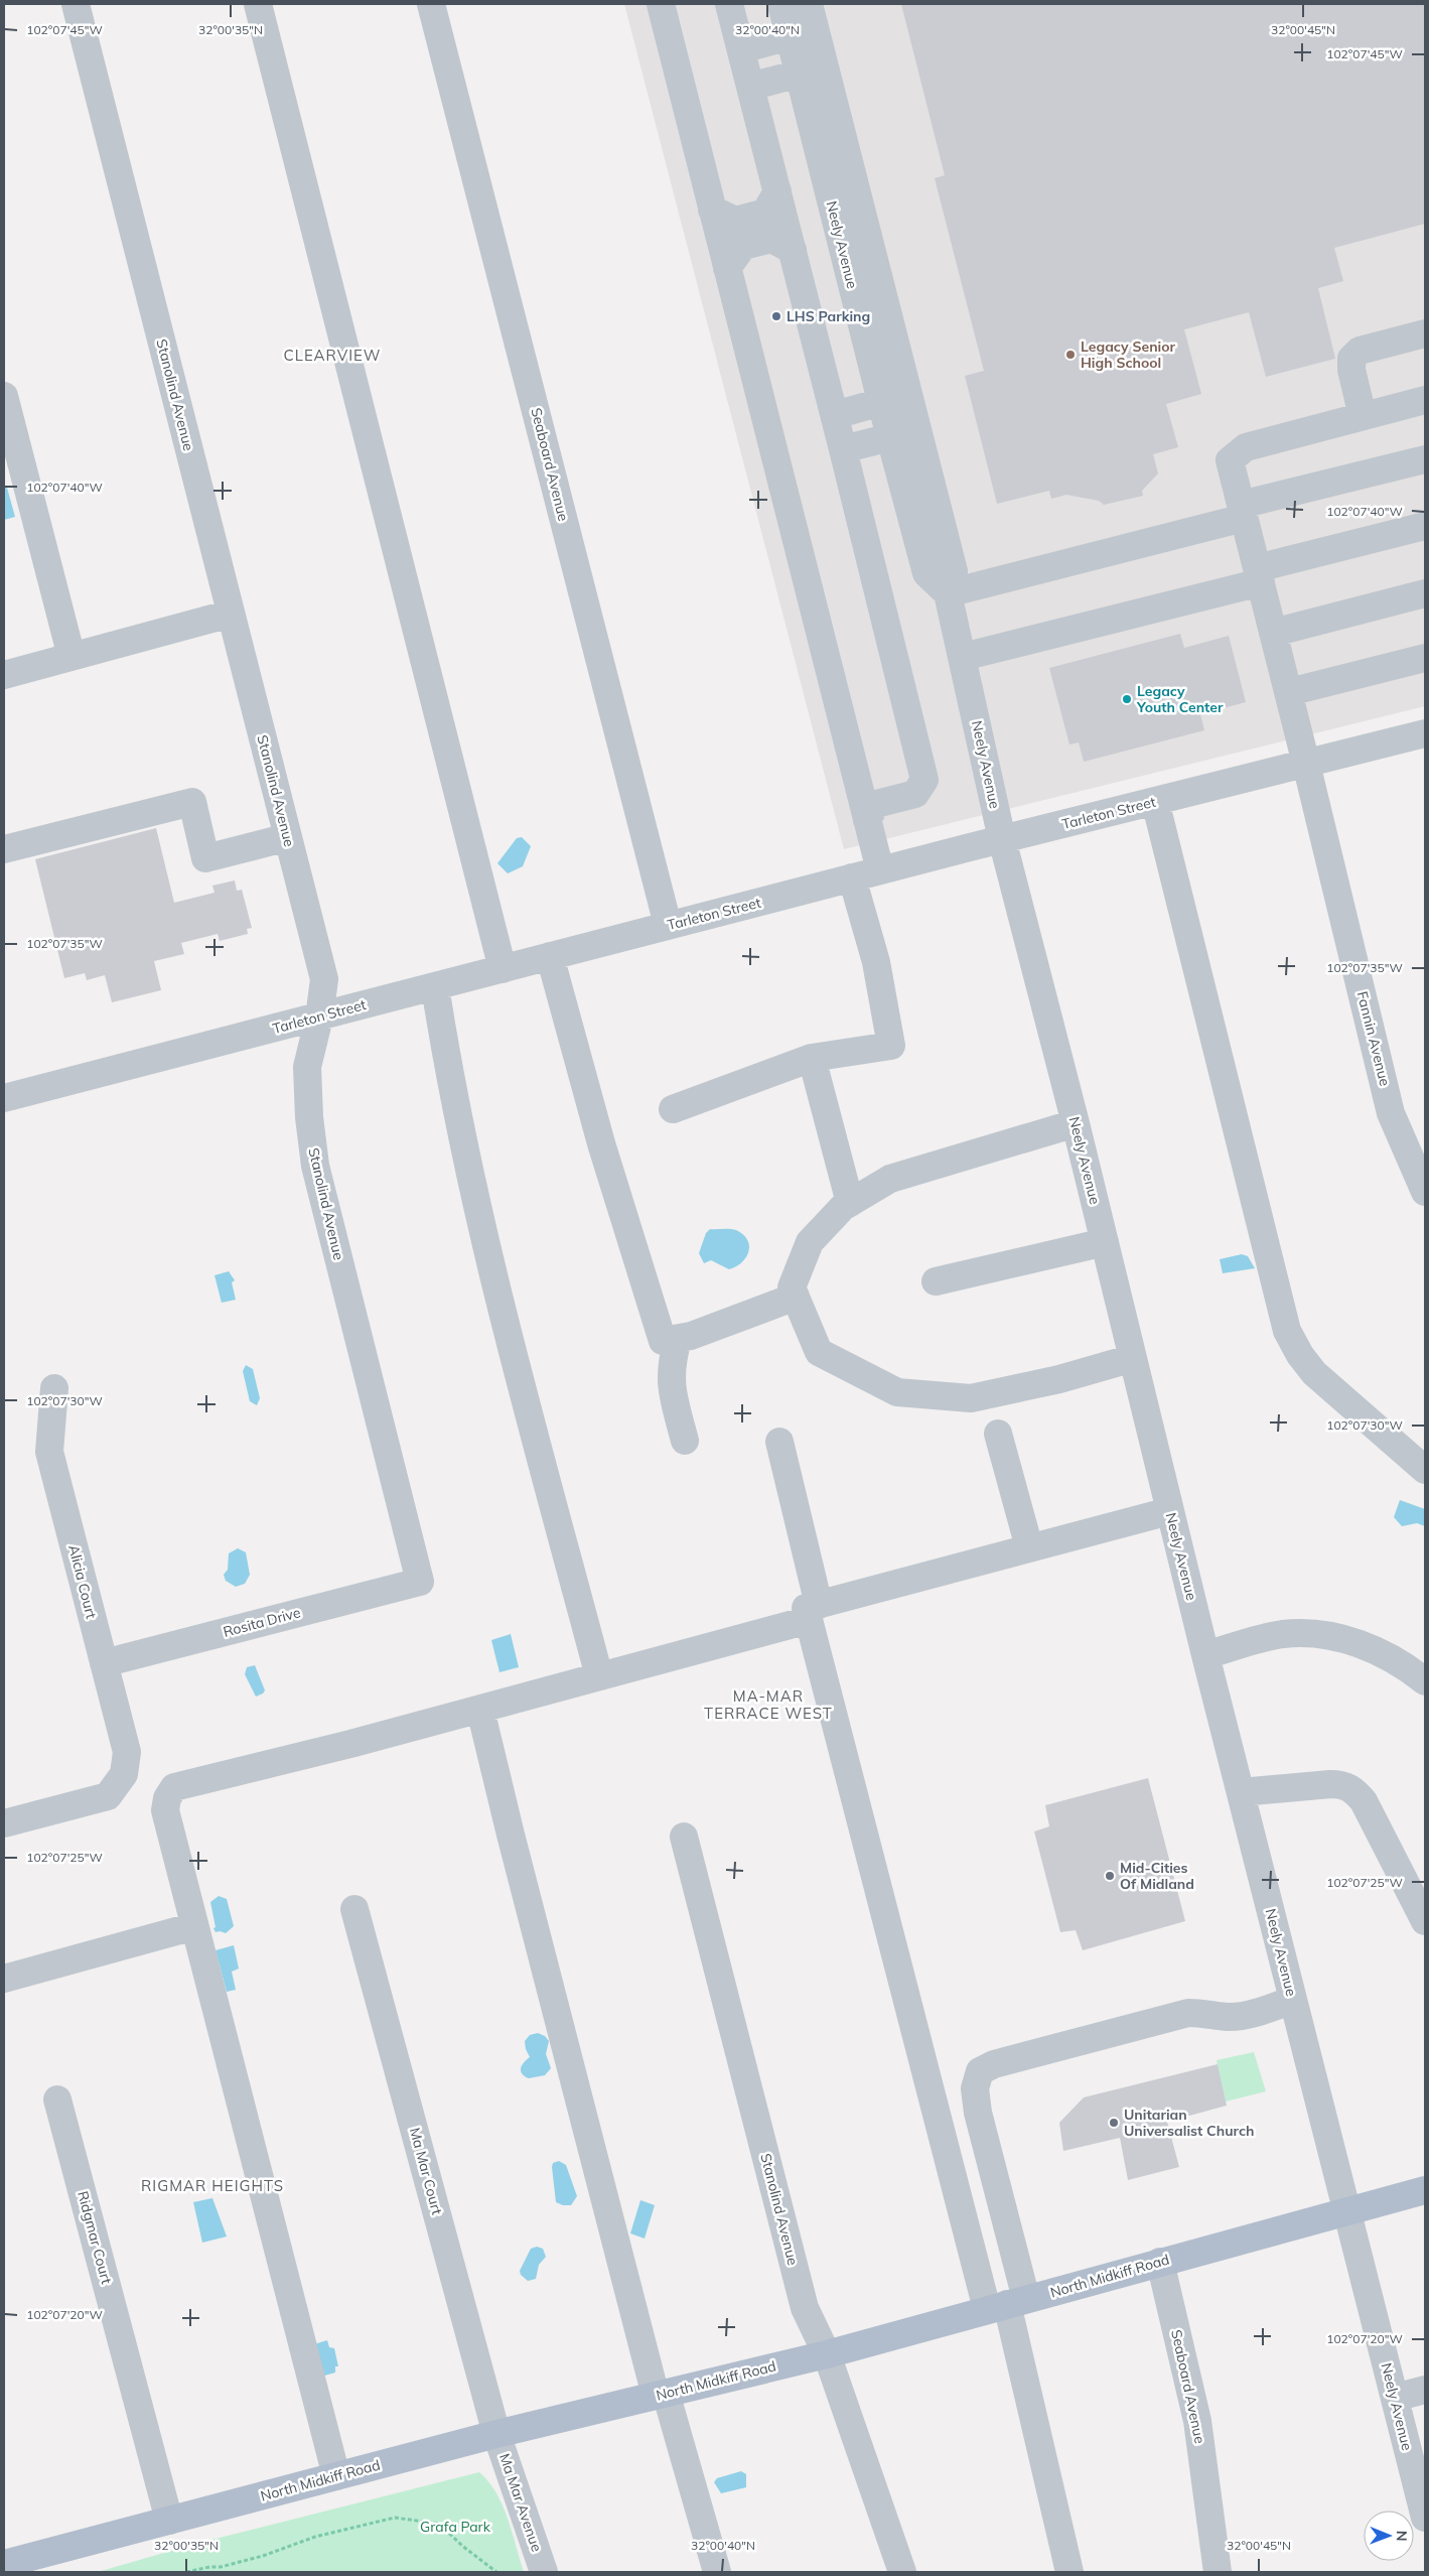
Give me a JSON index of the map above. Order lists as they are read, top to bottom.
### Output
{
  "streets": {
    "main road": ["North Midkiff Road"],
    "street": [
      "Neely Avenue",
      "Stanolind Avenue",
      "Seaboard Avenue",
      "Tarleton Street",
      "Fannin Avenue",
      "Alicia Court",
      "Rosita Drive",
      "Ma Mar Court",
      "Ridgmar Court",
      "Ma Mar Avenue"
    ]
  },
  "crossings": [
    ["Neely Avenue", "Tarleton Street"],
    ["Neely Avenue", "North Midkiff Road"],
    ["Stanolind Avenue", "Tarleton Street"],
    ["Stanolind Avenue", "Rosita Drive"],
    ["Stanolind Avenue", "North Midkiff Road"],
    ["Seaboard Avenue", "Tarleton Street"],
    ["Seaboard Avenue", "North Midkiff Road"],
    ["Tarleton Street", "Fannin Avenue"],
    ["Alicia Court", "Rosita Drive"],
    ["Ma Mar Court", "North Midkiff Road"],
    ["Ma Mar Court", "Ma Mar Avenue"],
    ["Ridgmar Court", "North Midkiff Road"],
    ["North Midkiff Road", "Ma Mar Avenue"]
  ],
  "districts": ["CLEARVIEW", "MA-MAR TERRACE WEST", "RIGMAR HEIGHTS"],
  "parks": ["Grafa Park"],
  "places": [
    "LHS Parking",
    "Legacy Senior High School",
    "Legacy Youth Center",
    "Mid-Cities Of Midland",
    "Unitarian Universalist Church"
  ],
  "north": "right",
  "coordinates": [
    "102°07'45\"W",
    "32°00'35\"N",
    "32°00'40\"N",
    "32°00'45\"N",
    "102°07'40\"W",
    "102°07'35\"W",
    "102°07'30\"W",
    "102°07'25\"W",
    "102°07'20\"W"
  ]
}
